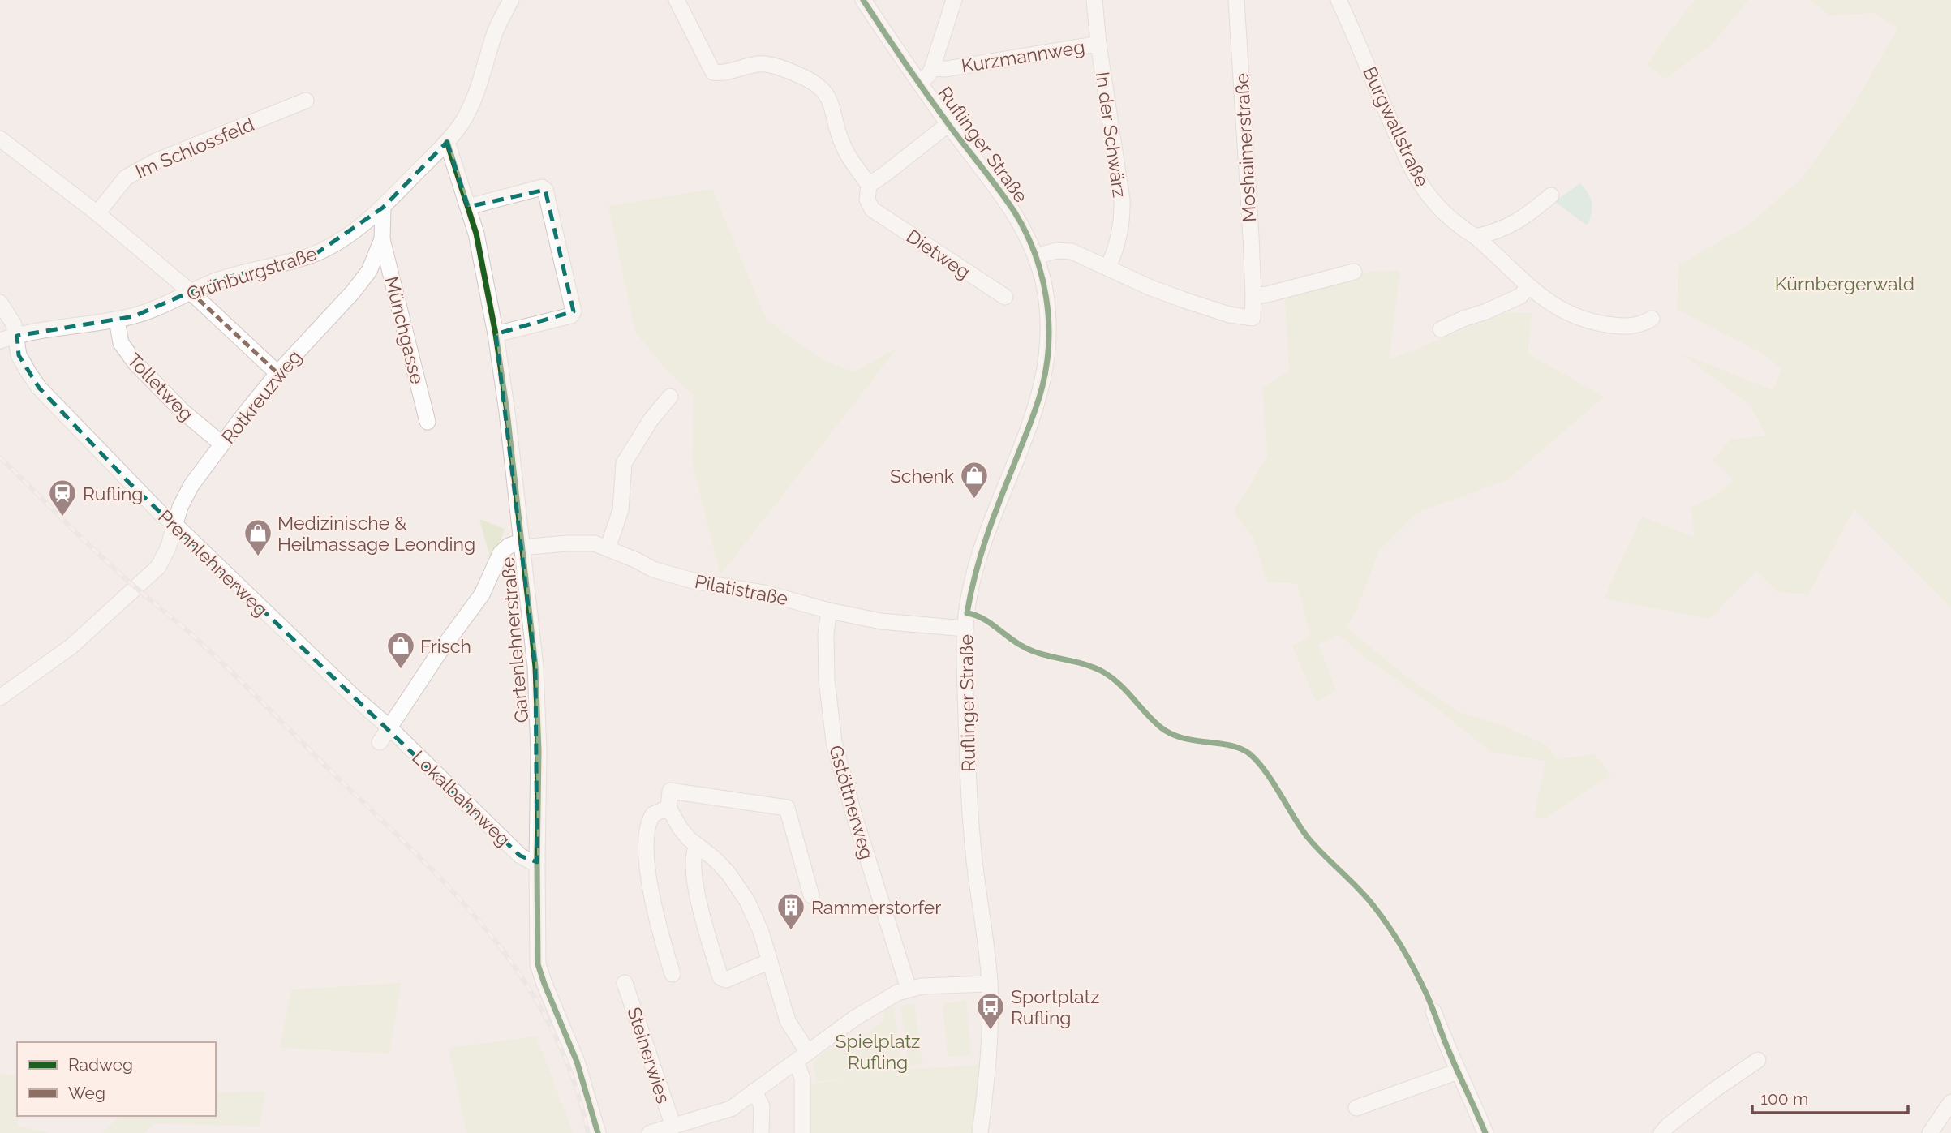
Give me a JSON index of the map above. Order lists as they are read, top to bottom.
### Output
{
  "streets": {
    "street": [
      "Kurzmannweg",
      "Burgwallstraße",
      "In der Schwärz",
      "Ruflinger Straße",
      "Im Schlossfeld",
      "Moshaimerstraße",
      "Dietweg",
      "Grünburgstraße",
      "Münchgasse",
      "Tolletweg",
      "Rotkreuzweg",
      "Prennlehnerweg",
      "Pilatistraße",
      "Gartenlehnerstraße",
      "Lokalbahnweg",
      "Gstöttnerweg",
      "Steinerwies"
    ]
  },
  "crossings": [
    ["Kurzmannweg", "In der Schwärz"],
    ["In der Schwärz", "Moshaimerstraße"],
    ["Ruflinger Straße", "Moshaimerstraße"],
    ["Ruflinger Straße", "Pilatistraße"],
    ["Grünburgstraße", "Tolletweg"],
    ["Grünburgstraße", "Rotkreuzweg"],
    ["Grünburgstraße", "Prennlehnerweg"],
    ["Grünburgstraße", "Gartenlehnerstraße"],
    ["Münchgasse", "Rotkreuzweg"],
    ["Tolletweg", "Rotkreuzweg"],
    ["Rotkreuzweg", "Prennlehnerweg"],
    ["Prennlehnerweg", "Lokalbahnweg"],
    ["Pilatistraße", "Gartenlehnerstraße"],
    ["Pilatistraße", "Gstöttnerweg"],
    ["Gartenlehnerstraße", "Lokalbahnweg"]
  ],
  "parks": ["Kürnbergerwald", "Spielplatz Rufling"],
  "places": {
    "shop": ["Schenk", "Medizinische & Heilmassage Leonding", "Frisch"],
    "station": ["Rufling"],
    "building": ["Rammerstorfer"],
    "bus stop": ["Sportplatz Rufling"]
  },
  "legend": ["Radweg", "Weg"],
  "scale_bar": "100 m"
}
